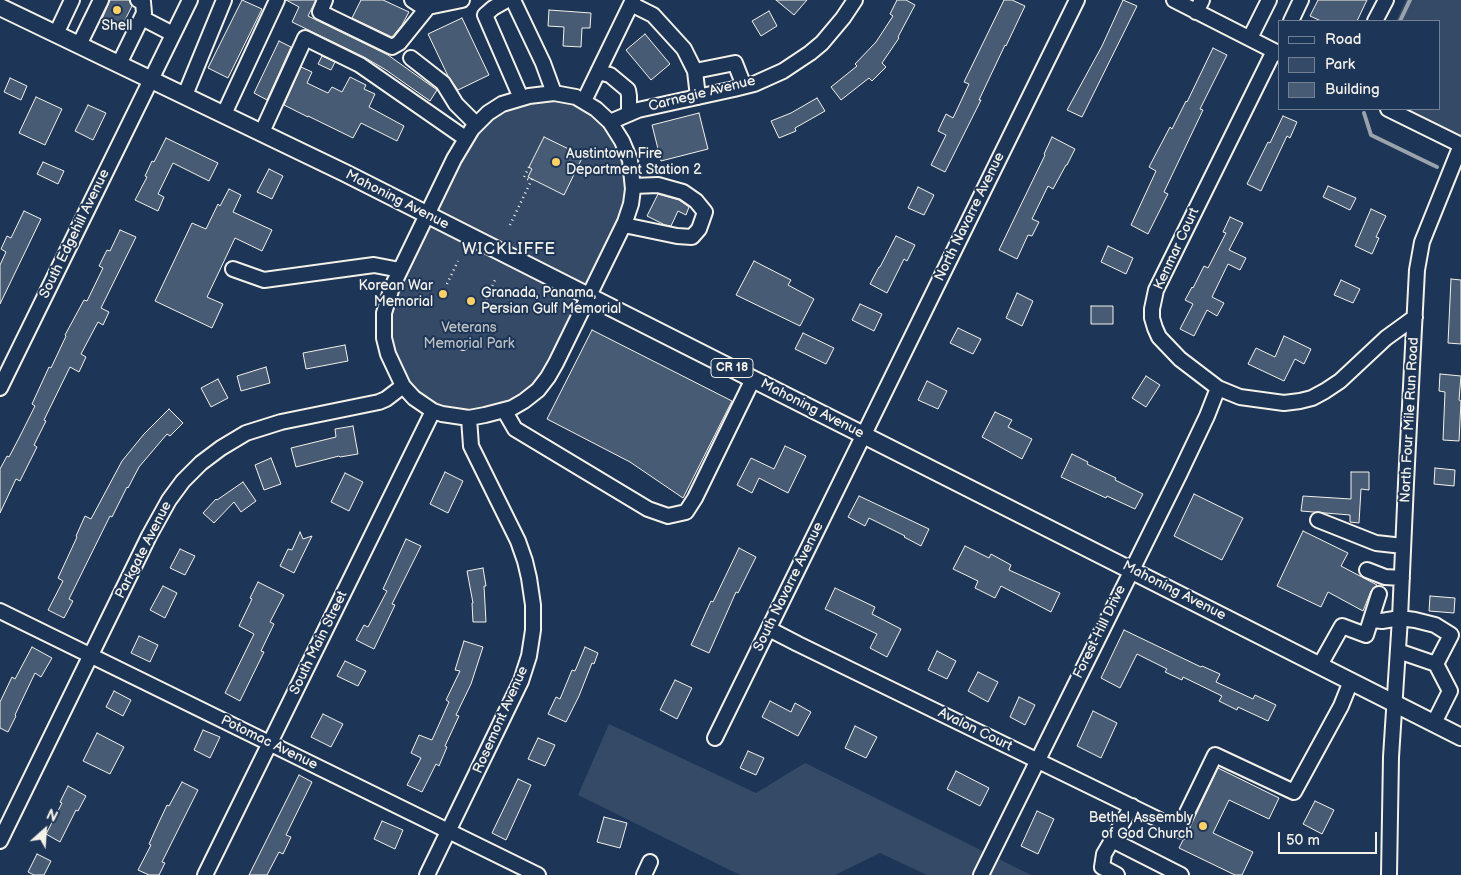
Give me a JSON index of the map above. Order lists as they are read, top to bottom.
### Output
{
  "streets": {
    "main road": ["Mahoning Avenue", "CR 18"],
    "street": [
      "Carnegie Avenue",
      "North Navarre Avenue",
      "South Edgehill Avenue",
      "Kenmar Court",
      "North Four Mile Run Road",
      "Parkgate Avenue",
      "South Navarre Avenue",
      "Forest-Hill Drive",
      "South Main Street",
      "Rosemont Avenue",
      "Avalon Court",
      "Potomac Avenue"
    ]
  },
  "crossings": [
    ["Mahoning Avenue", "North Navarre Avenue"],
    ["Mahoning Avenue", "South Edgehill Avenue"],
    ["Mahoning Avenue", "North Four Mile Run Road"],
    ["Mahoning Avenue", "South Navarre Avenue"],
    ["Mahoning Avenue", "Forest-Hill Drive"],
    ["Mahoning Avenue", "Avalon Court"],
    ["North Navarre Avenue", "South Navarre Avenue"],
    ["Kenmar Court", "North Four Mile Run Road"],
    ["Kenmar Court", "Forest-Hill Drive"],
    ["Parkgate Avenue", "Potomac Avenue"],
    ["South Navarre Avenue", "Avalon Court"],
    ["Forest-Hill Drive", "Avalon Court"],
    ["South Main Street", "Potomac Avenue"],
    ["Rosemont Avenue", "Potomac Avenue"]
  ],
  "districts": ["WICKLIFFE"],
  "parks": ["Veterans Memorial Park"],
  "places": [
    "Shell",
    "Austintown Fire Department Station 2",
    "Korean War Memorial",
    "Granada, Panama, Persian Gulf Memorial",
    "Bethel Assembly of God Church"
  ],
  "legend": ["Road", "Park", "Building"],
  "scale_bar": "50 m",
  "north": "top right"
}
